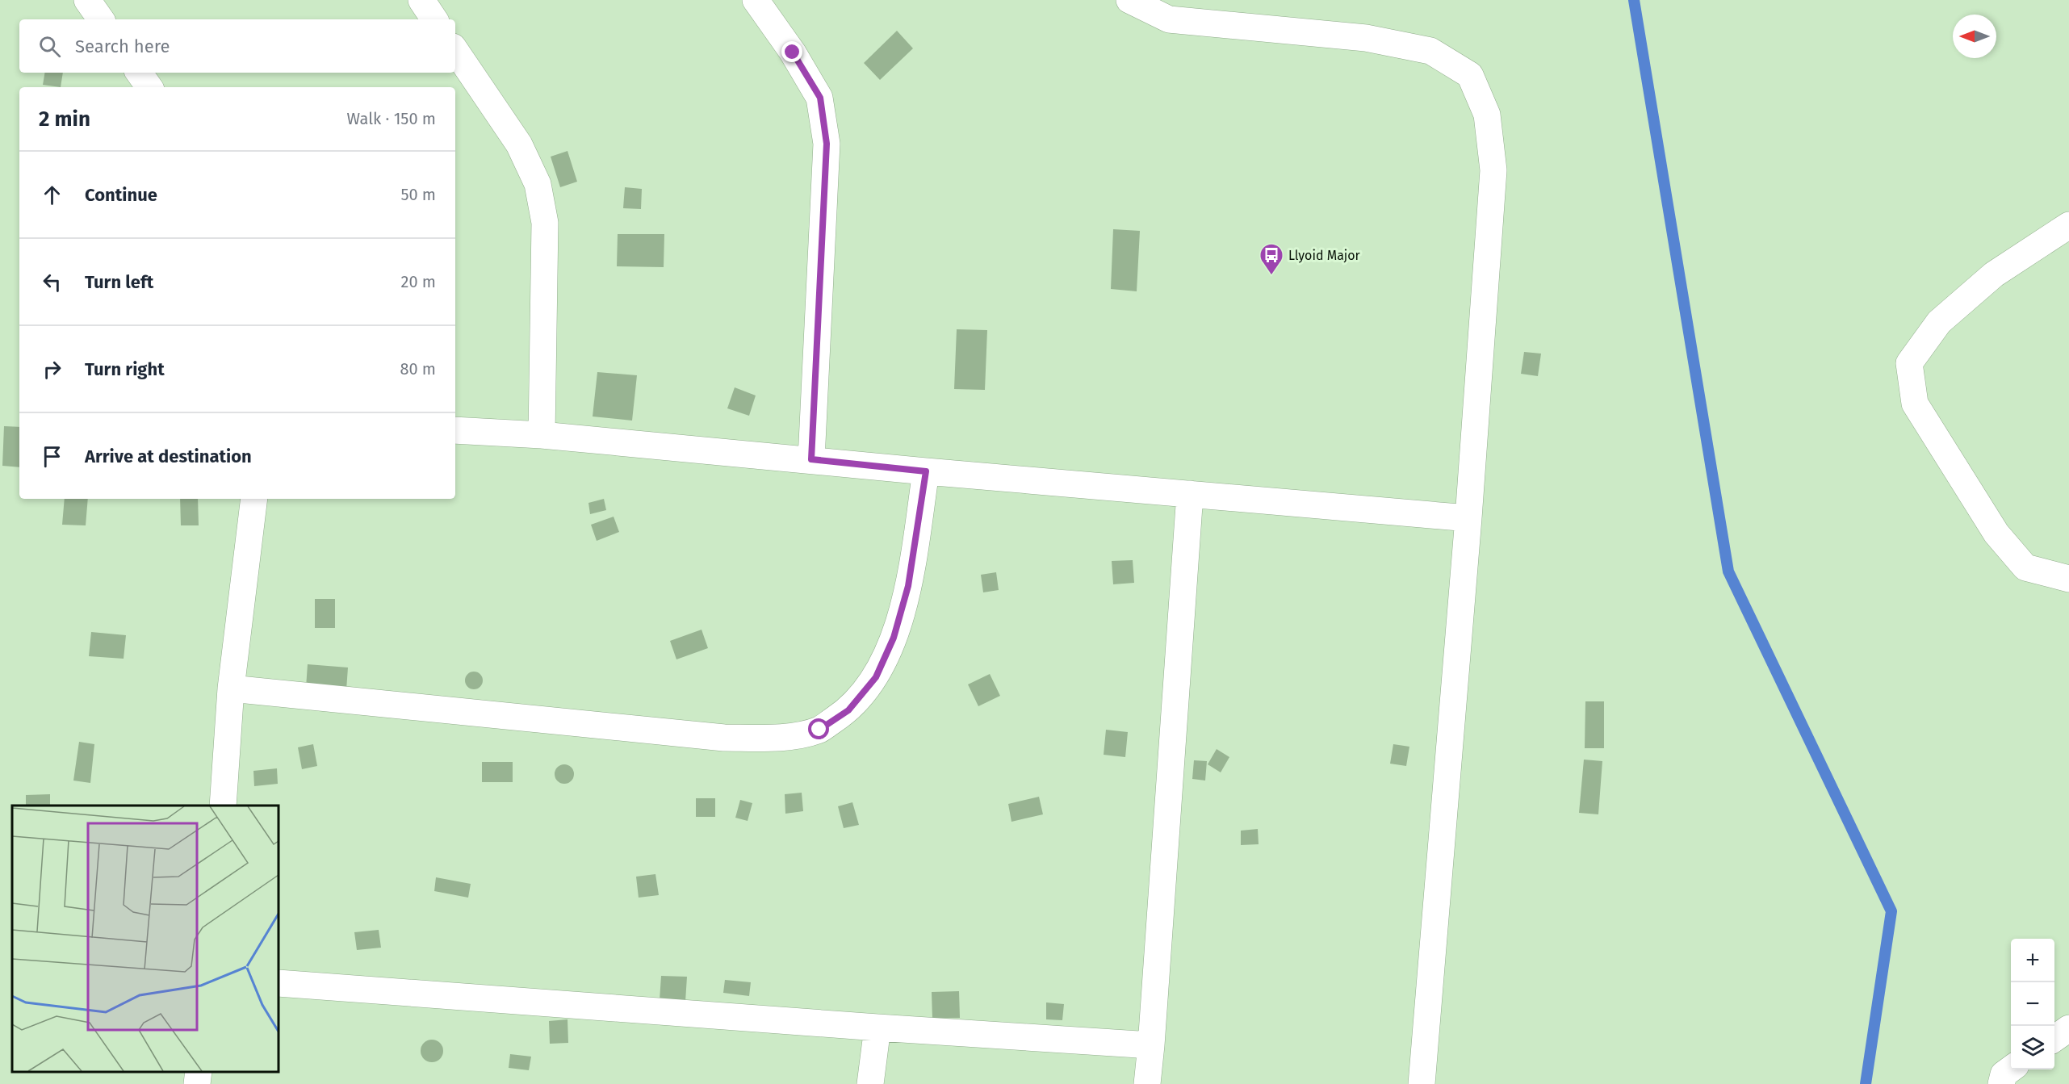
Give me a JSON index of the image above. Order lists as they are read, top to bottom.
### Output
{
  "places": {
    "bus stop": ["Llyoid Major"]
  },
  "north": "left",
  "page": {
    "search": "Search here",
    "heading": ["2 min", "Walk · 150 m"],
    "list": [
      ["Continue", "50 m"],
      ["Turn left", "20 m"],
      ["Turn right", "80 m"],
      "Arrive at destination"
    ],
    "map_buttons": ["+", "−"]
  }
}
